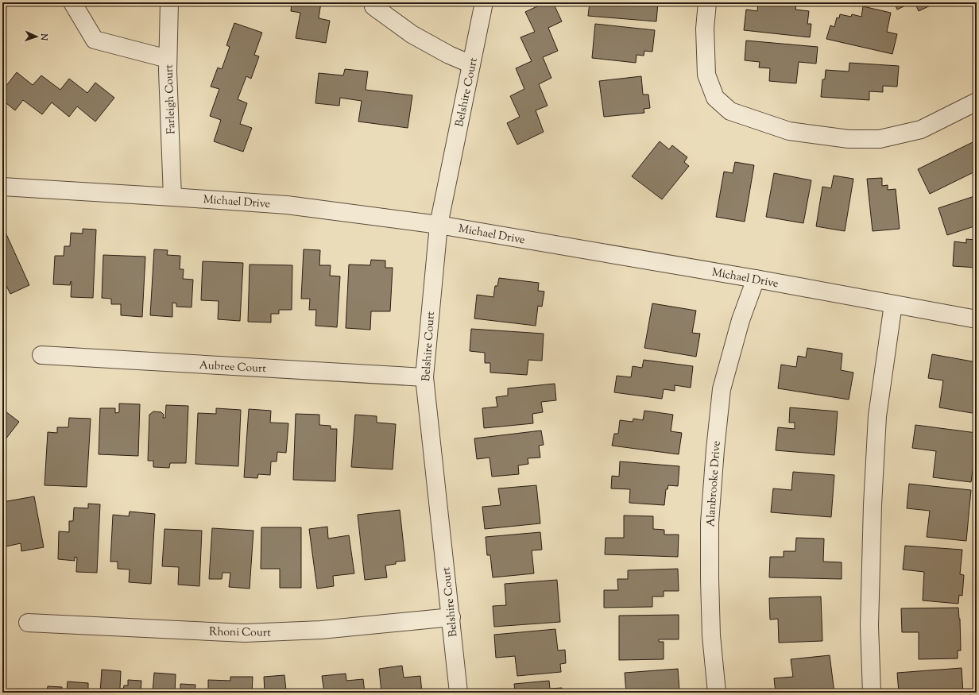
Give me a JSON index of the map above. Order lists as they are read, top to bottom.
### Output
{
  "streets": {
    "street": [
      "Belshire Court",
      "Farleigh Court",
      "Michael Drive",
      "Aubree Court",
      "Alanbrooke Drive",
      "Rhoni Court"
    ]
  },
  "crossings": [
    ["Belshire Court", "Michael Drive"],
    ["Belshire Court", "Aubree Court"],
    ["Belshire Court", "Rhoni Court"],
    ["Farleigh Court", "Michael Drive"],
    ["Michael Drive", "Alanbrooke Drive"]
  ],
  "north": "right"
}
